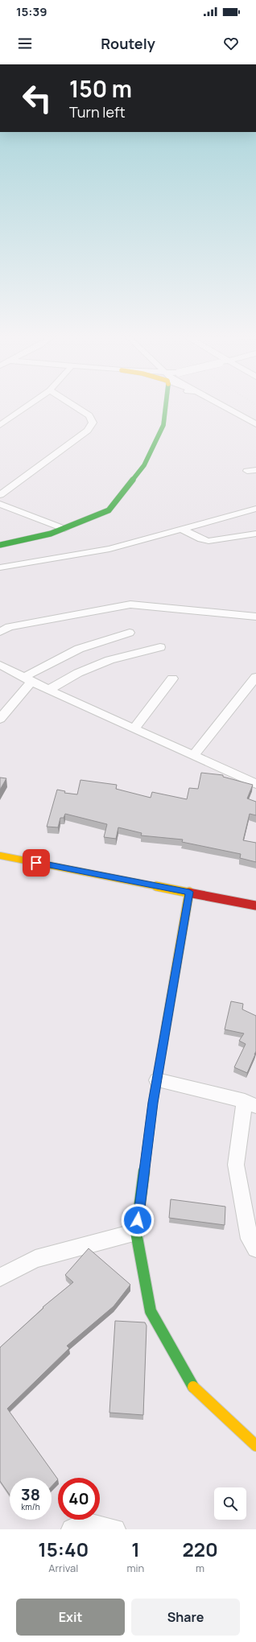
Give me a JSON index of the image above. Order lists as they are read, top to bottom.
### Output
{
  "page": {
    "status": "15:39",
    "header": "Routely",
    "turn": ["150 m", "Turn left"],
    "speed": "38 km/h",
    "limit": "40",
    "eta": [
      "15:40",
      "Arrival",
      "1",
      "min",
      "220",
      "m"
    ],
    "buttons": ["Exit", "Share"]
  }
}
